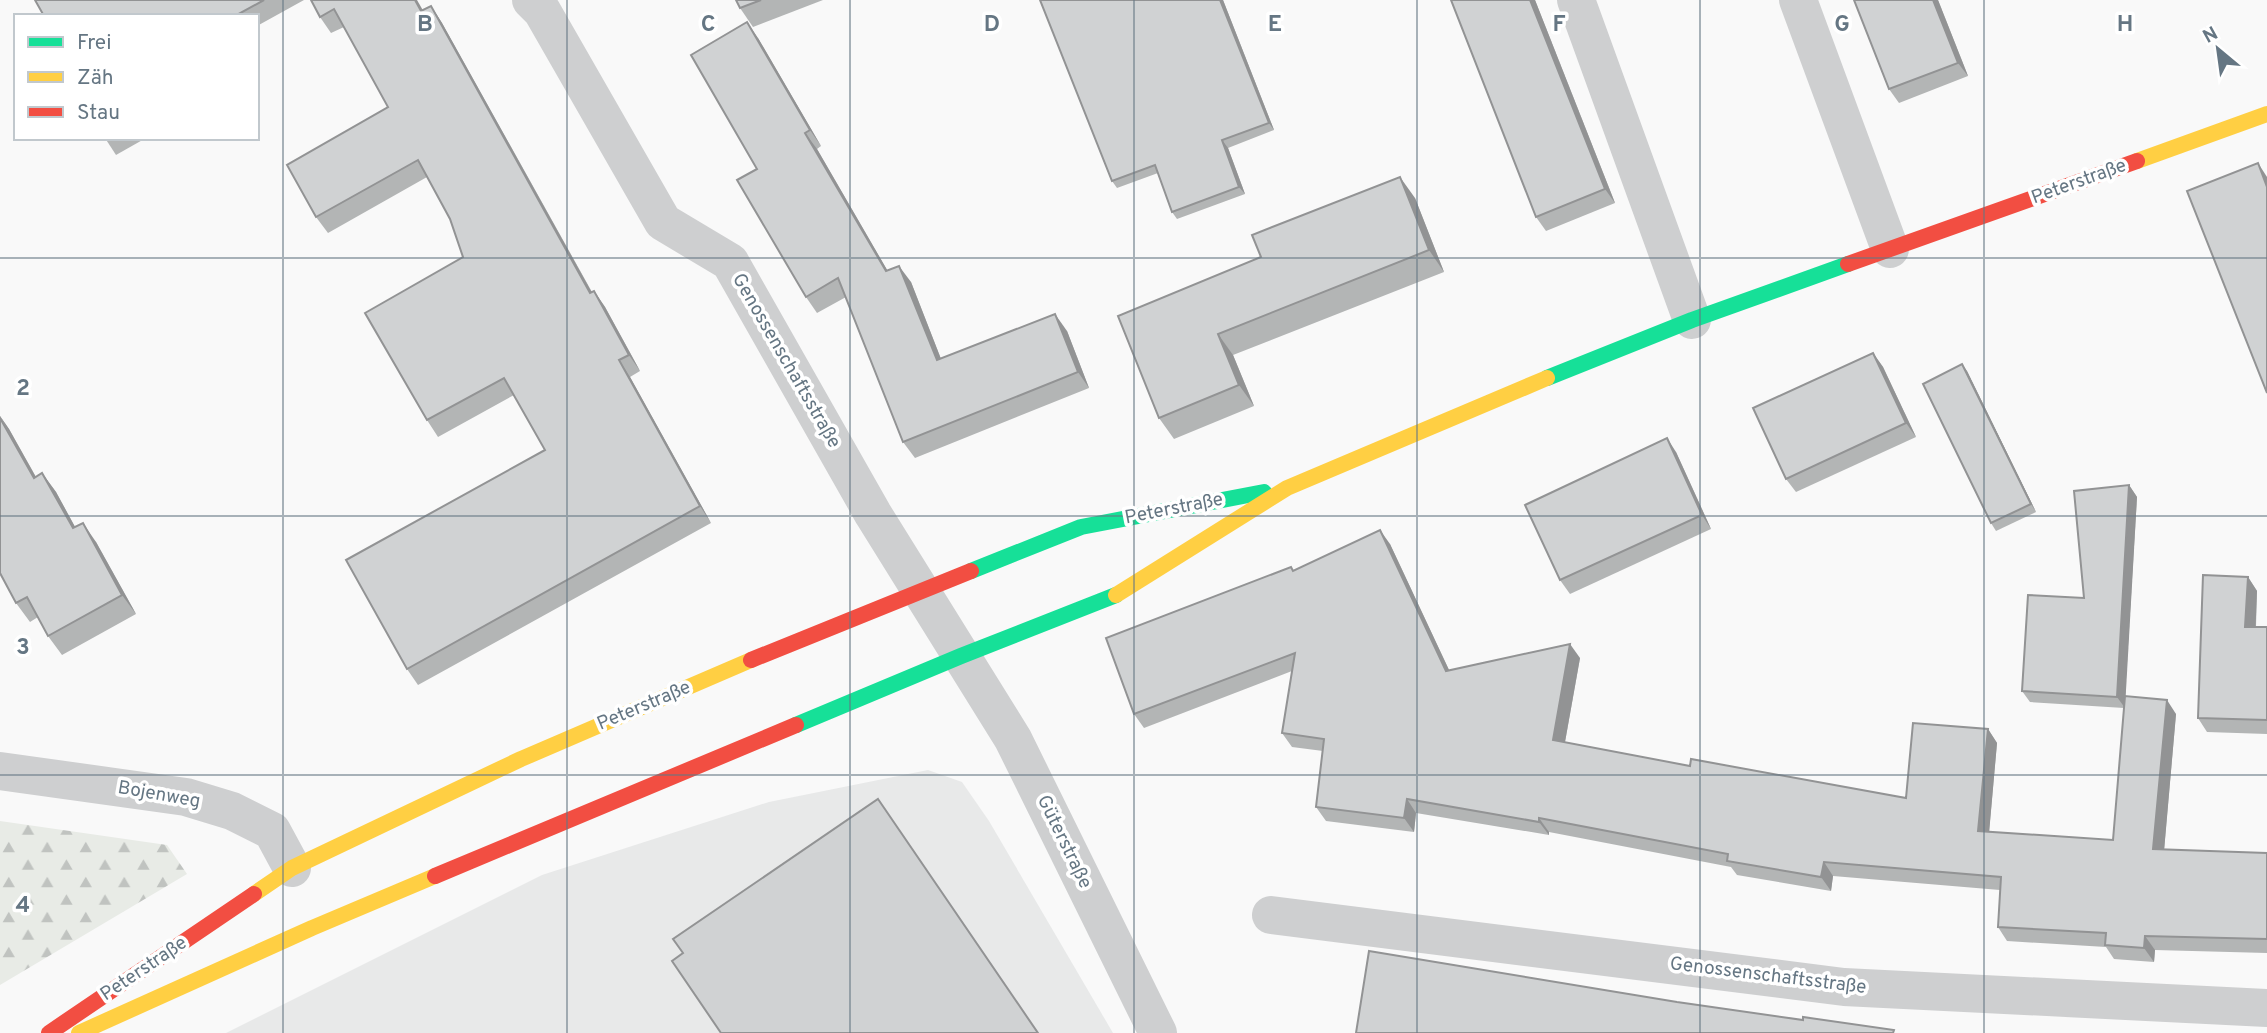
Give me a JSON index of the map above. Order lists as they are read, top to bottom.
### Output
{
  "streets": {
    "main road": ["Peterstraße"],
    "street": ["Genossenschaftsstraße", "Bojenweg", "Güterstraße"]
  },
  "crossings": [
    ["Peterstraße", "Genossenschaftsstraße"],
    ["Peterstraße", "Bojenweg"],
    ["Peterstraße", "Güterstraße"],
    ["Genossenschaftsstraße", "Güterstraße"]
  ],
  "legend": ["Frei", "Zäh", "Stau"],
  "north": "top left",
  "grid": {
    "columns": [
      "B",
      "C",
      "D",
      "E",
      "F",
      "G",
      "H"
    ],
    "rows": ["2", "3", "4"]
  }
}
